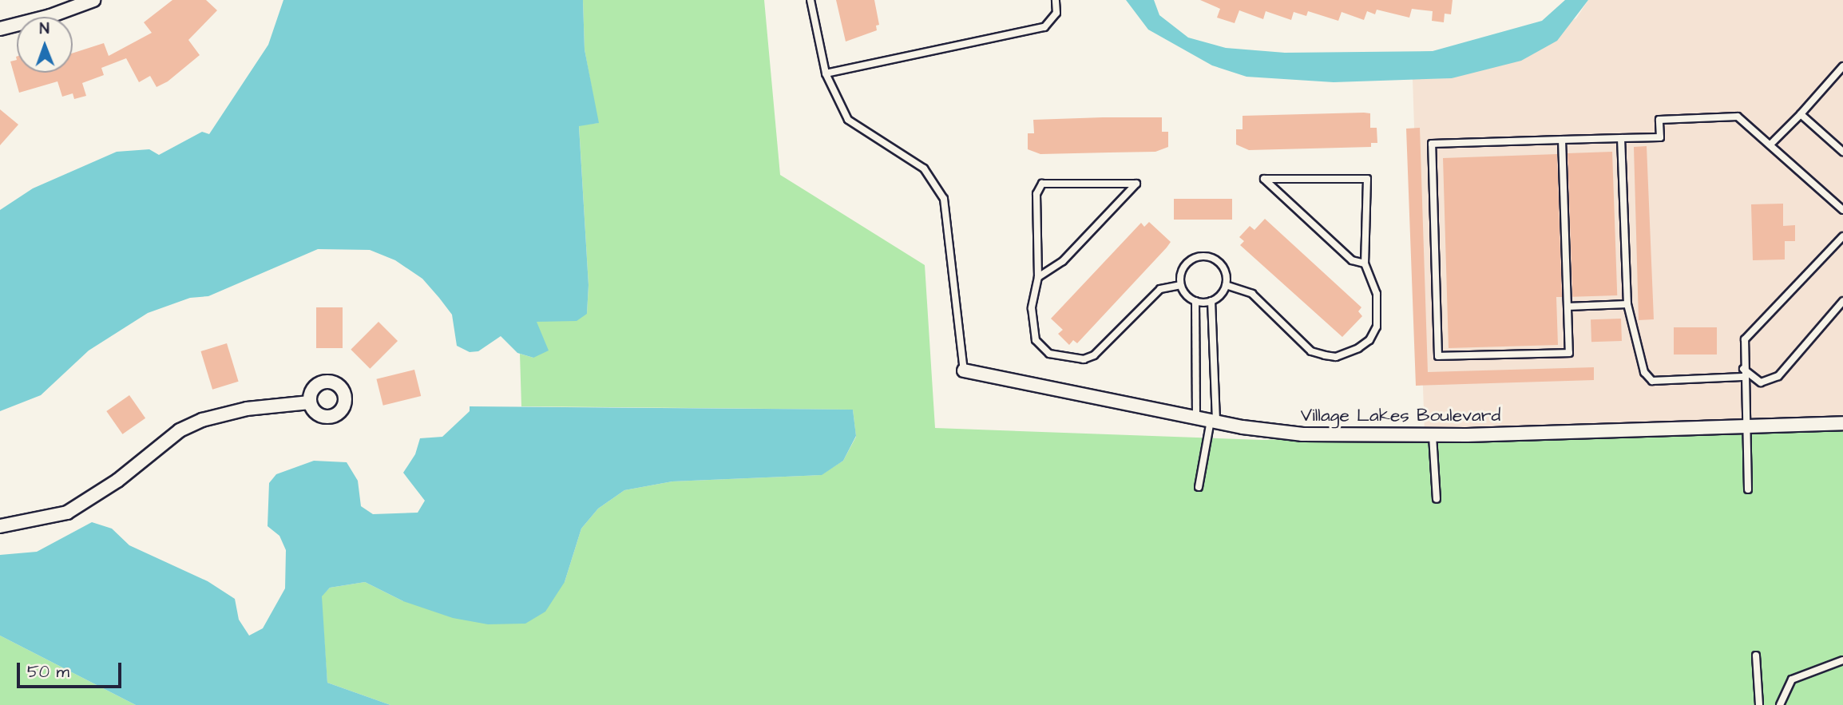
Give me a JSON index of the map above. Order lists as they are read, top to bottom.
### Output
{
  "streets": {
    "street": ["Village Lakes Boulevard"]
  },
  "scale_bar": "50 m",
  "north": "top"
}
